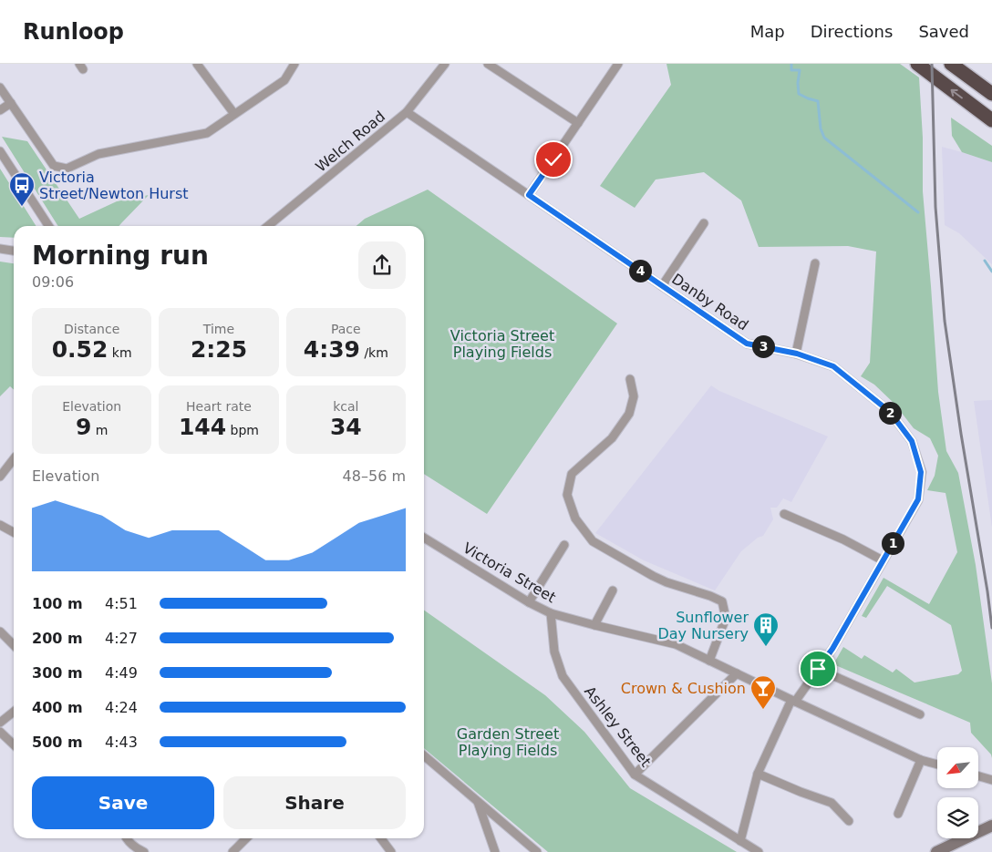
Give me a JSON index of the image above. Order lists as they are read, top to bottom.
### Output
{
  "streets": {
    "street": [
      "Welch Road",
      "Danby Road",
      "Victoria Street",
      "Ashley Street"
    ]
  },
  "crossings": [
    ["Welch Road", "Danby Road"],
    ["Danby Road", "Victoria Street"],
    ["Danby Road", "Ashley Street"],
    ["Victoria Street", "Ashley Street"]
  ],
  "parks": ["Victoria Street Playing Fields", "Garden Street Playing Fields"],
  "places": {
    "bus stop": ["Victoria Street/Newton Hurst"],
    "building": ["Sunflower Day Nursery"],
    "bar": ["Crown & Cushion"]
  },
  "north": "bottom left",
  "page": {
    "header": "Runloop",
    "nav": ["Map", "Directions", "Saved"],
    "heading": ["Morning run", "09:06"],
    "pins": [
      "4",
      "3",
      "2",
      "1"
    ],
    "stats": [
      ["Distance", "0.52 km"],
      ["Time", "2:25"],
      ["Pace", "4:39 /km"],
      ["Elevation", "9 m"],
      ["Heart rate", "144 bpm"],
      ["kcal", "34"]
    ],
    "chart": ["Elevation", "48–56 m"],
    "list": [
      {
        "name": "100 m",
        "note": "4:51"
      },
      {
        "name": "200 m",
        "note": "4:27"
      },
      {
        "name": "300 m",
        "note": "4:49"
      },
      {
        "name": "400 m",
        "note": "4:24"
      },
      {
        "name": "500 m",
        "note": "4:43"
      }
    ],
    "buttons": ["Save", "Share"]
  }
}
